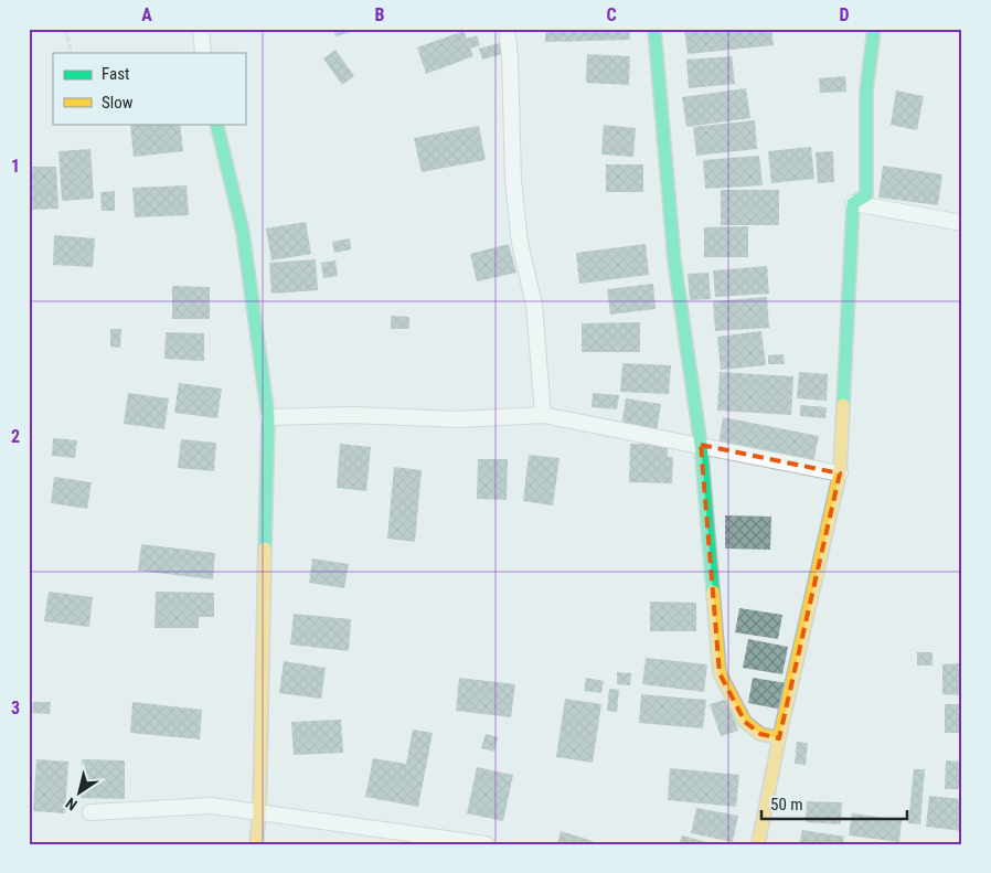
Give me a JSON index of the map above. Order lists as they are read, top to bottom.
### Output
{
  "legend": ["Fast", "Slow"],
  "scale_bar": "50 m",
  "north": "bottom left",
  "grid": {
    "columns": [
      "A",
      "B",
      "C",
      "D"
    ],
    "rows": ["1", "2", "3"]
  }
}
